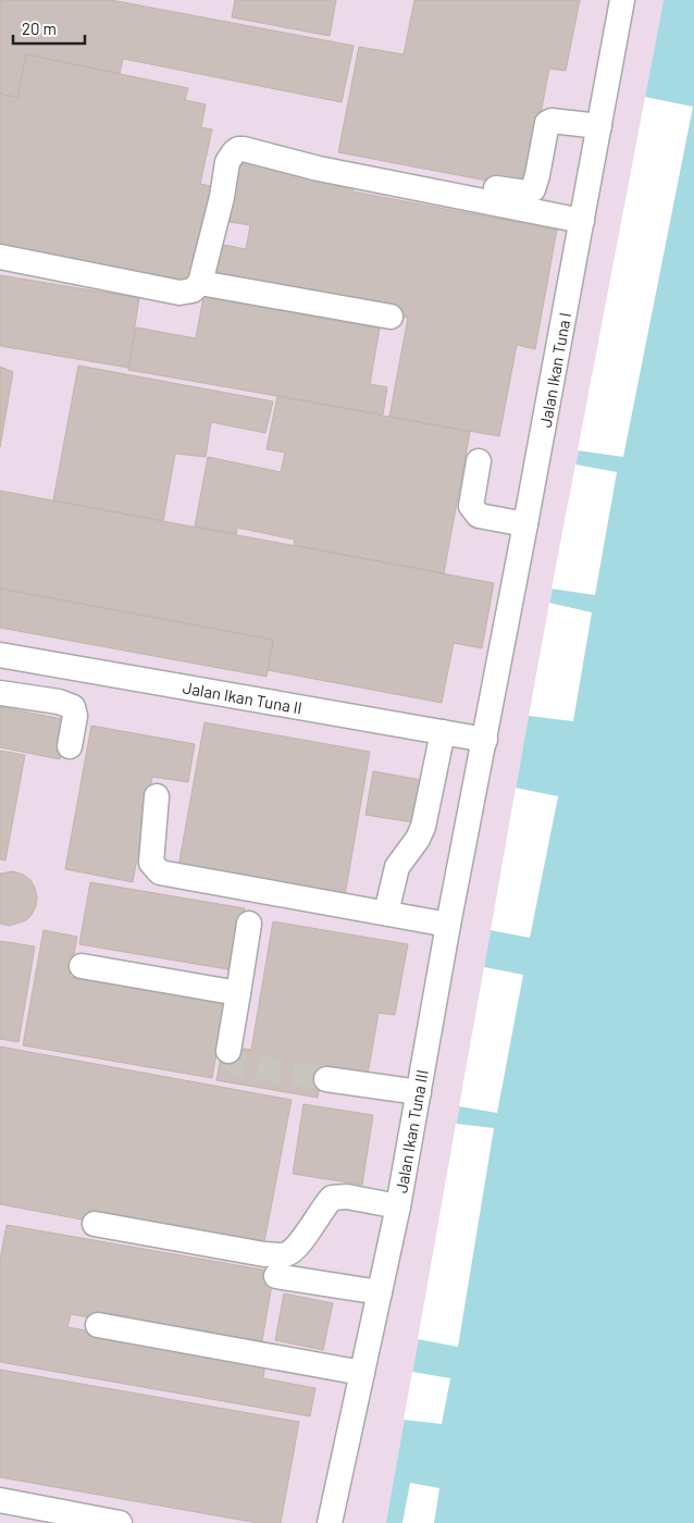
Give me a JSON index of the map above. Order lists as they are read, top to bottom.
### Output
{
  "streets": {
    "lane": ["Jalan Ikan Tuna I", "Jalan Ikan Tuna II", "Jalan Ikan Tuna III"]
  },
  "crossings": [
    ["Jalan Ikan Tuna I", "Jalan Ikan Tuna II"],
    ["Jalan Ikan Tuna I", "Jalan Ikan Tuna III"],
    ["Jalan Ikan Tuna II", "Jalan Ikan Tuna III"]
  ],
  "scale_bar": "20 m"
}
